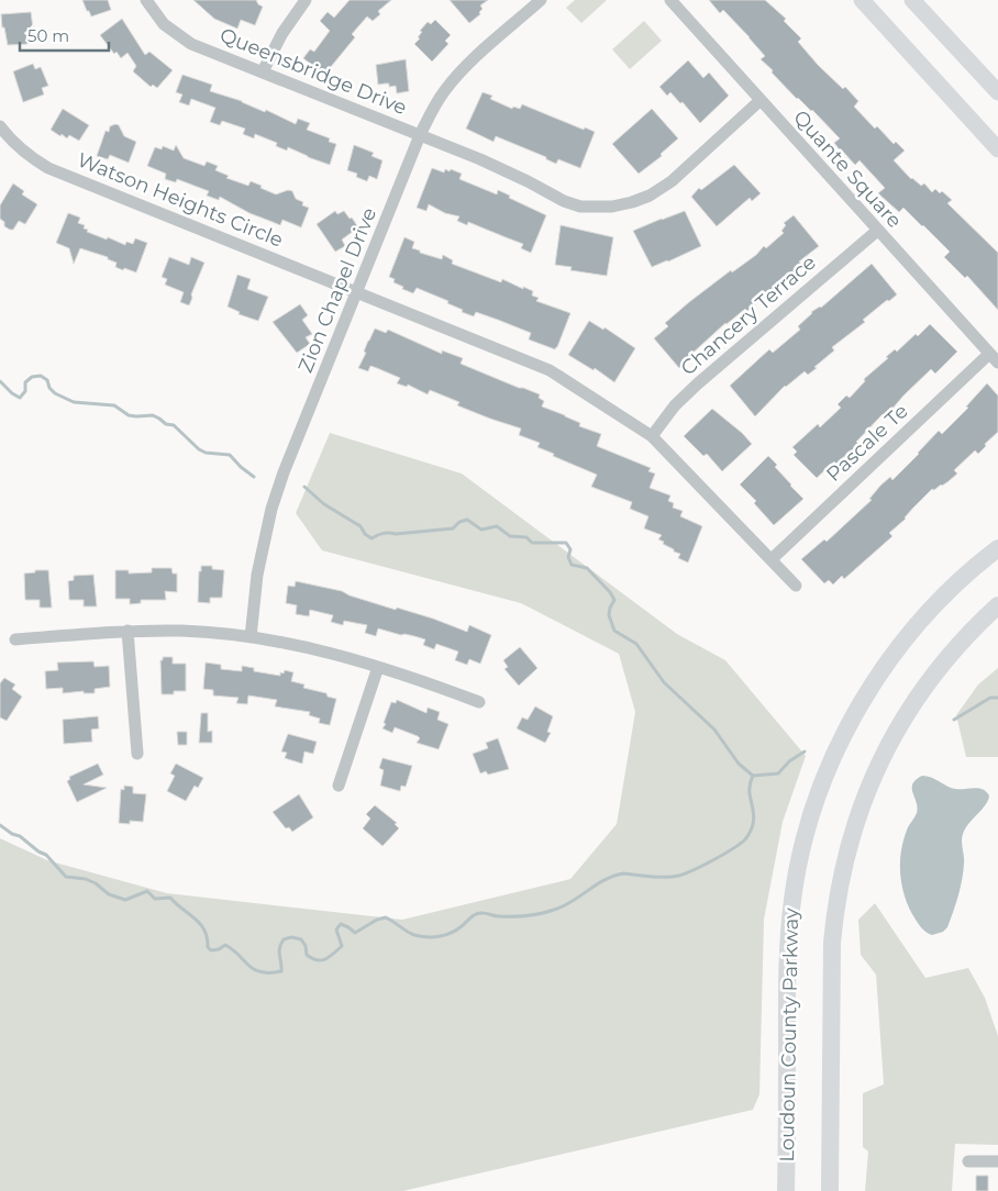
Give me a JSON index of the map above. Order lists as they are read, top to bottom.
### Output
{
  "streets": {
    "main road": ["Loudoun County Parkway"],
    "street": [
      "Queensbridge Drive",
      "Quante Square",
      "Watson Heights Circle",
      "Zion Chapel Drive",
      "Chancery Terrace",
      "Pascale Te"
    ]
  },
  "crossings": [
    ["Queensbridge Drive", "Quante Square"],
    ["Queensbridge Drive", "Zion Chapel Drive"],
    ["Quante Square", "Chancery Terrace"],
    ["Quante Square", "Pascale Te"],
    ["Watson Heights Circle", "Zion Chapel Drive"],
    ["Watson Heights Circle", "Chancery Terrace"],
    ["Watson Heights Circle", "Pascale Te"]
  ],
  "scale_bar": "50 m"
}
